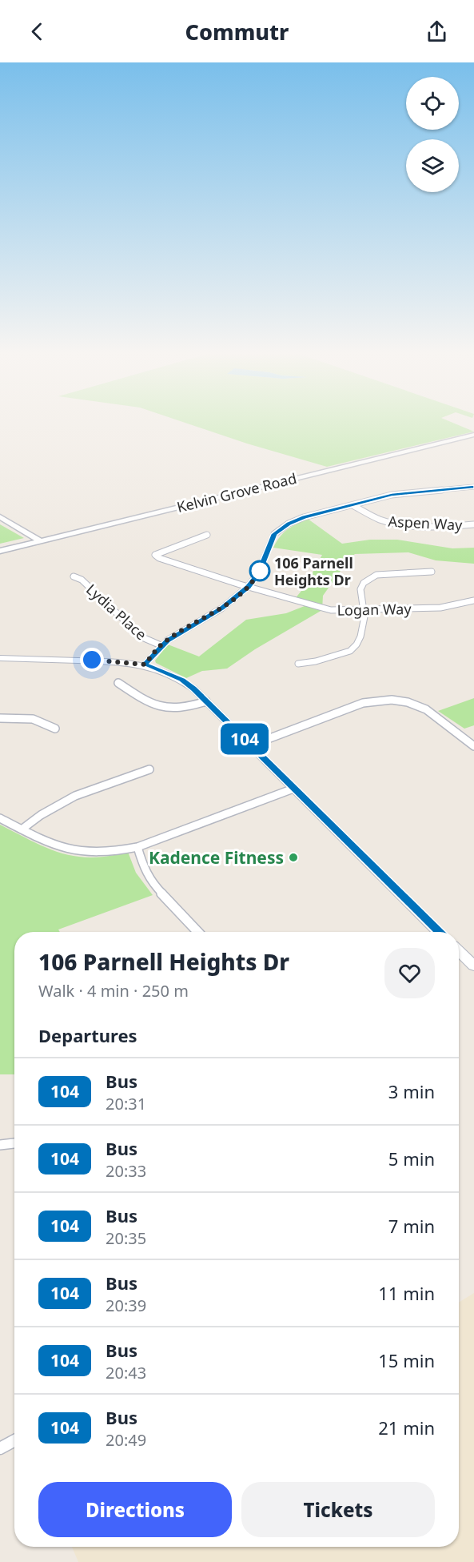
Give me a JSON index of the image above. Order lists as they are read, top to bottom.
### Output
{
  "streets": {
    "street": [
      "Kelvin Grove Road",
      "Aspen Way",
      "Logan Way",
      "Lydia Place"
    ]
  },
  "places": ["106 Parnell Heights Dr", "Kadence Fitness"],
  "lines": ["bus line 104"],
  "page": {
    "header": "Commutr",
    "on_map": "104",
    "heading": [
      ["106 Parnell Heights Dr", "Walk · 4 min · 250 m"],
      "Departures"
    ],
    "list": [
      {
        "mark": "104",
        "name": "Bus",
        "note": "20:31",
        "value": "3 min"
      },
      {
        "mark": "104",
        "name": "Bus",
        "note": "20:33",
        "value": "5 min"
      },
      {
        "mark": "104",
        "name": "Bus",
        "note": "20:35",
        "value": "7 min"
      },
      {
        "mark": "104",
        "name": "Bus",
        "note": "20:39",
        "value": "11 min"
      },
      {
        "mark": "104",
        "name": "Bus",
        "note": "20:43",
        "value": "15 min"
      },
      {
        "mark": "104",
        "name": "Bus",
        "note": "20:49",
        "value": "21 min"
      }
    ],
    "buttons": ["Directions", "Tickets"]
  }
}
